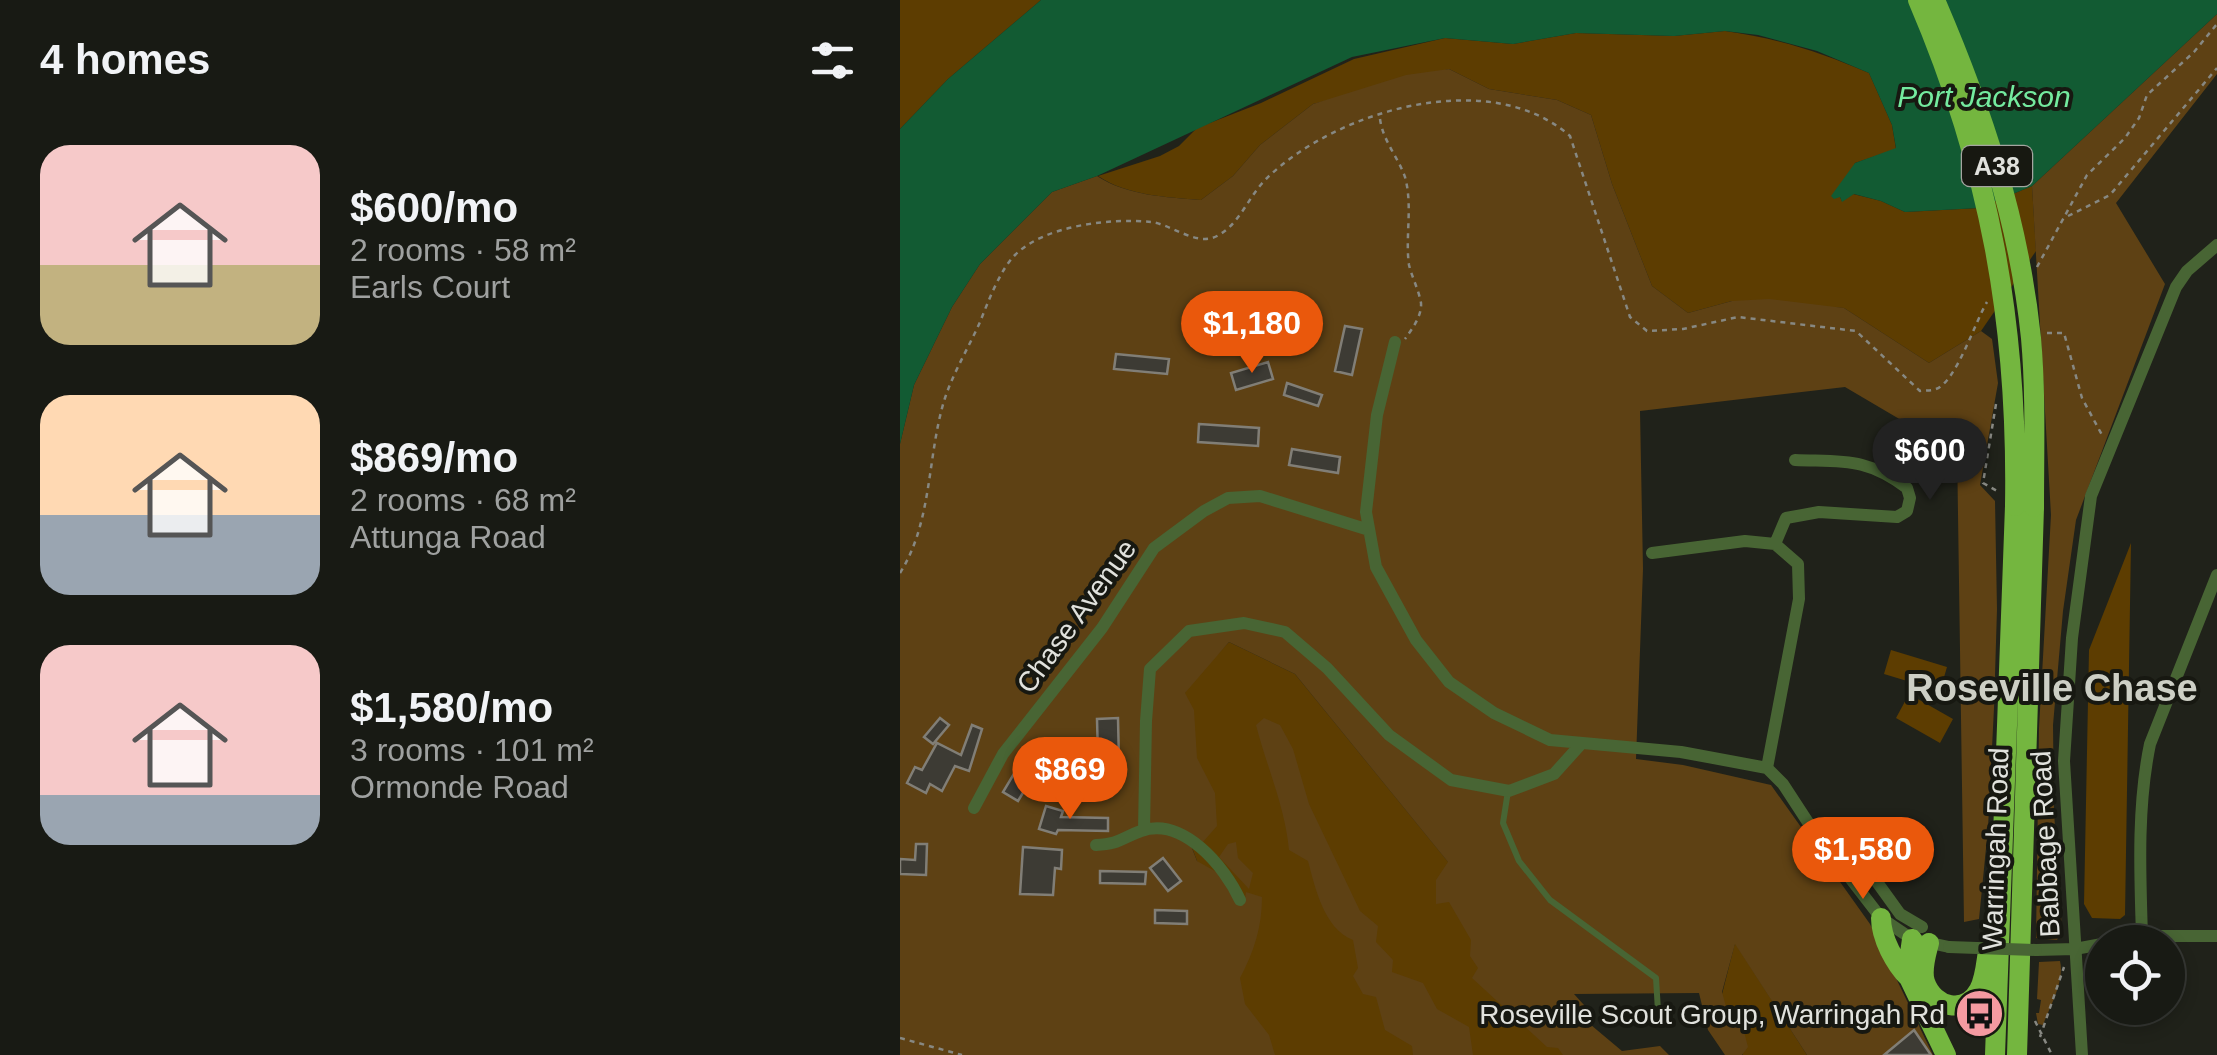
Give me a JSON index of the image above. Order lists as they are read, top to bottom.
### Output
{
  "streets": {
    "highway": ["A38", "Warringah Road"],
    "street": ["Chase Avenue", "Babbage Road"]
  },
  "districts": ["Roseville Chase"],
  "water": ["Port Jackson"],
  "places": {
    "bus stop": ["Roseville Scout Group, Warringah Rd"]
  },
  "page": {
    "heading": "4 homes",
    "list": [
      {
        "name": "$600/mo",
        "note": "2 rooms · 58 m² · Earls Court"
      },
      {
        "name": "$869/mo",
        "note": "2 rooms · 68 m² · Attunga Road"
      },
      {
        "name": "$1,580/mo",
        "note": "3 rooms · 101 m² · Ormonde Road"
      }
    ],
    "price": [
      "$1,180",
      "$600",
      "$869",
      "$1,580"
    ]
  }
}
